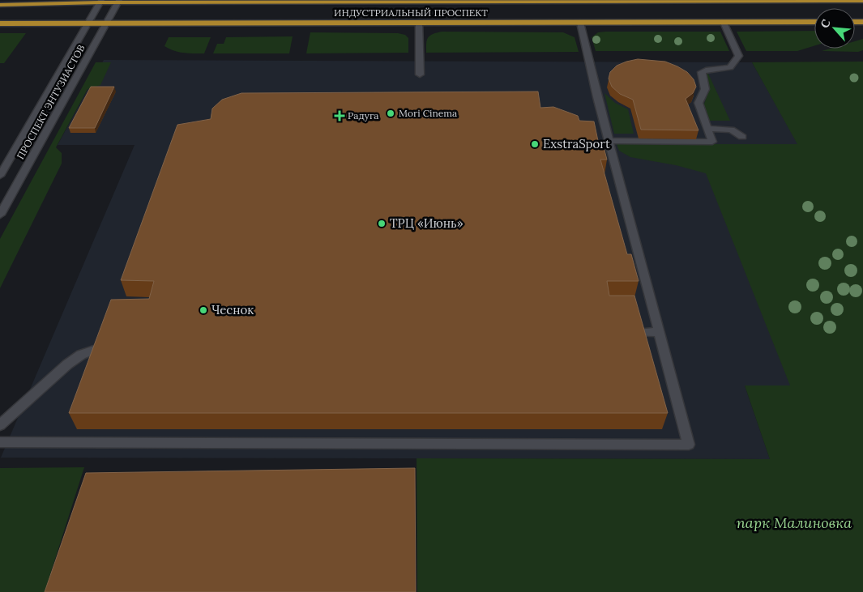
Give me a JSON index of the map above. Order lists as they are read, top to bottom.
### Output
{
  "streets": {
    "main road": ["ИНДУСТРИАЛЬНЫЙ ПРОСПЕКТ"],
    "street": ["ПРОСПЕКТ ЭНТУЗИАСТОВ"]
  },
  "crossings": [
    ["ИНДУСТРИАЛЬНЫЙ ПРОСПЕКТ", "ПРОСПЕКТ ЭНТУЗИАСТОВ"]
  ],
  "parks": ["парк Малиновка"],
  "places": {
    "other": [
      "Mori Cinema",
      "ExstraSport",
      "ТРЦ «Июнь»",
      "Чеснок"
    ],
    "health": ["Радуга"]
  },
  "north": "top left"
}
